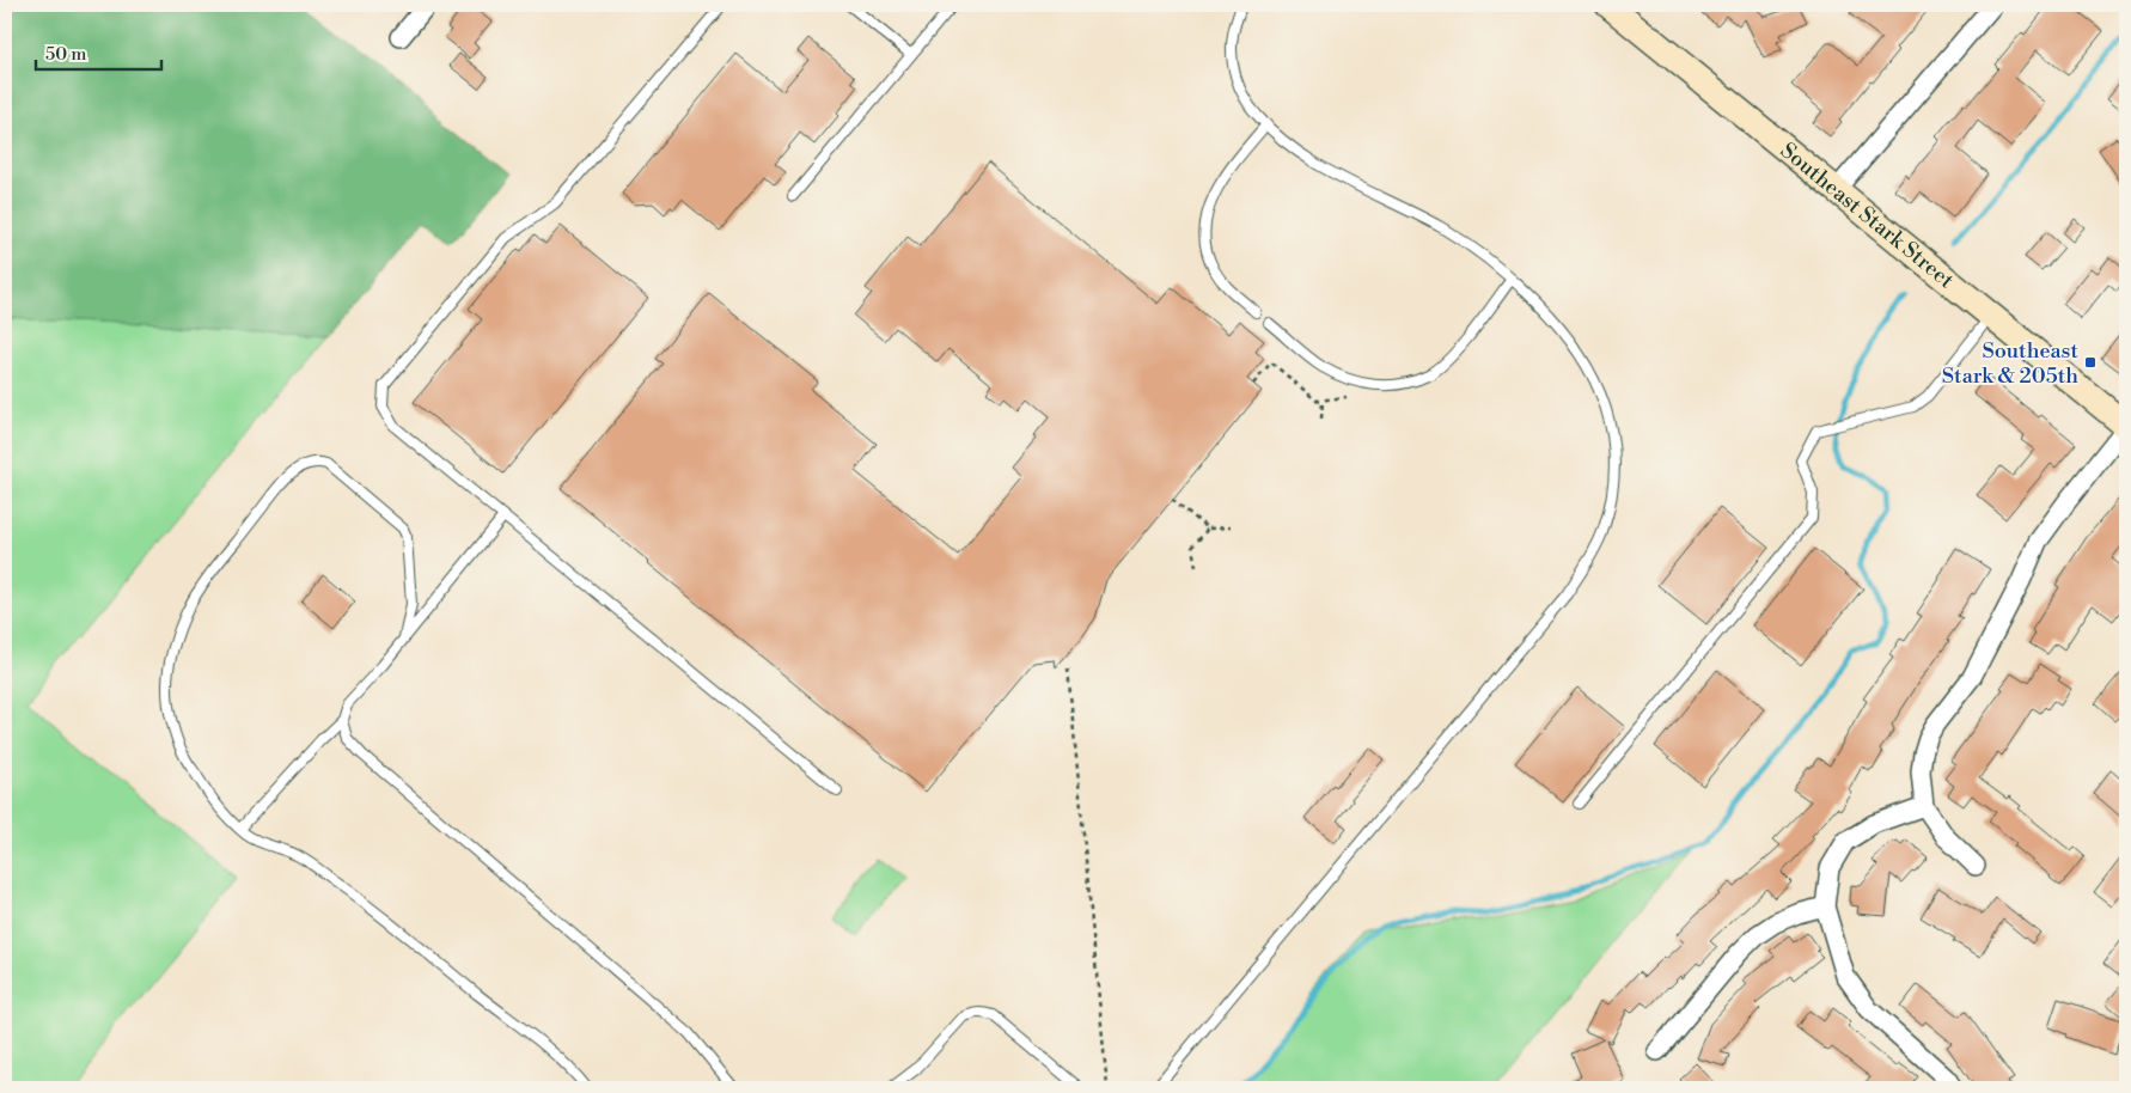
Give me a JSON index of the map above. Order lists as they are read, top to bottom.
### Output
{
  "streets": {
    "main road": ["Southeast Stark Street"]
  },
  "places": {
    "transit": ["Southeast Stark & 205th"]
  },
  "scale_bar": "50 m"
}
